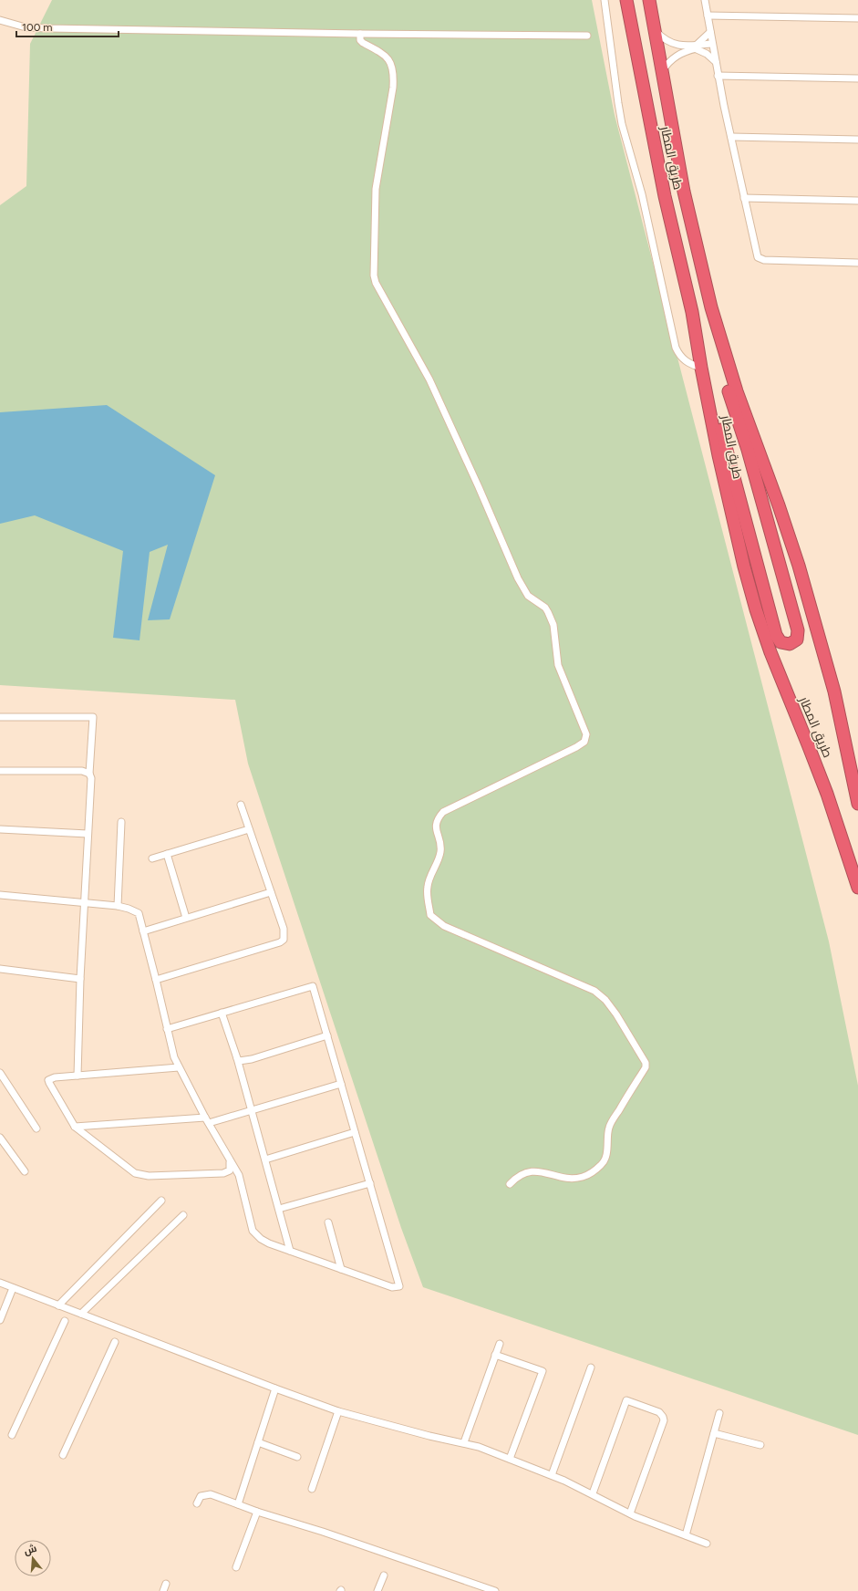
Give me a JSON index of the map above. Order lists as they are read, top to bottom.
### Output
{
  "streets": {
    "highway": ["طريق المطار"]
  },
  "scale_bar": "100 m",
  "north": "top"
}
